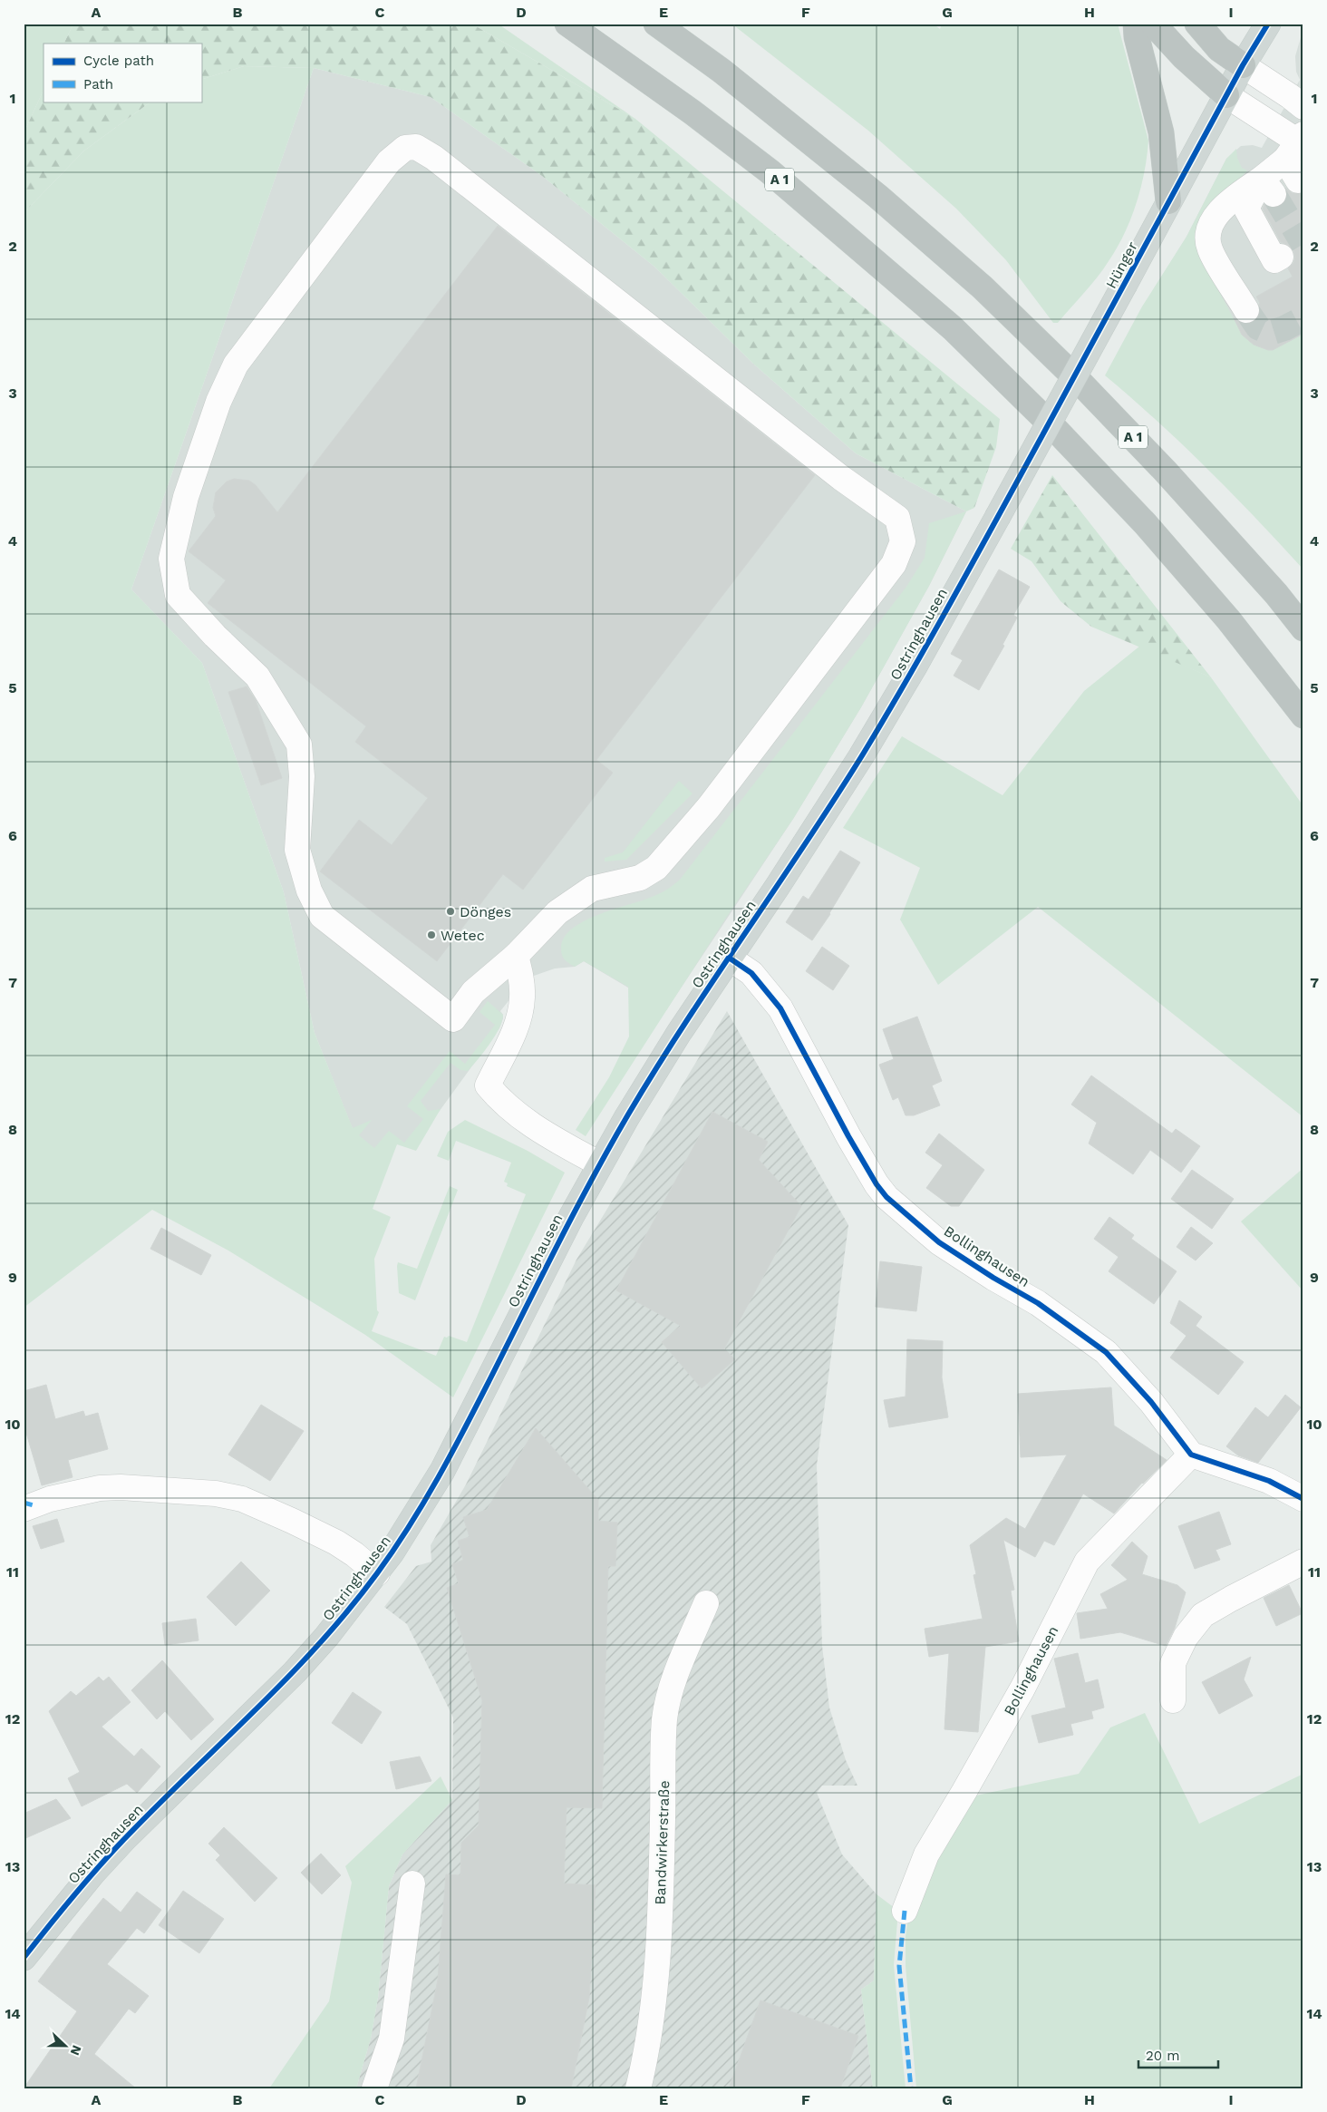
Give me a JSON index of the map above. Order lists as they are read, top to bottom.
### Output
{
  "streets": {
    "highway": ["A 1"],
    "main road": ["Hünger", "Ostringhausen"],
    "street": ["Bollinghausen", "Bandwirkerstraße"]
  },
  "crossings": [
    ["Hünger", "Ostringhausen"],
    ["Ostringhausen", "Bollinghausen"]
  ],
  "places": ["Dönges", "Wetec"],
  "legend": ["Cycle path", "Path"],
  "scale_bar": "20 m",
  "north": "right",
  "grid": {
    "columns": [
      "A",
      "B",
      "C",
      "D",
      "E",
      "F",
      "G",
      "H",
      "I"
    ],
    "rows": [
      "1",
      "2",
      "3",
      "4",
      "5",
      "6",
      "7",
      "8",
      "9",
      "10",
      "11",
      "12",
      "13",
      "14"
    ]
  }
}
